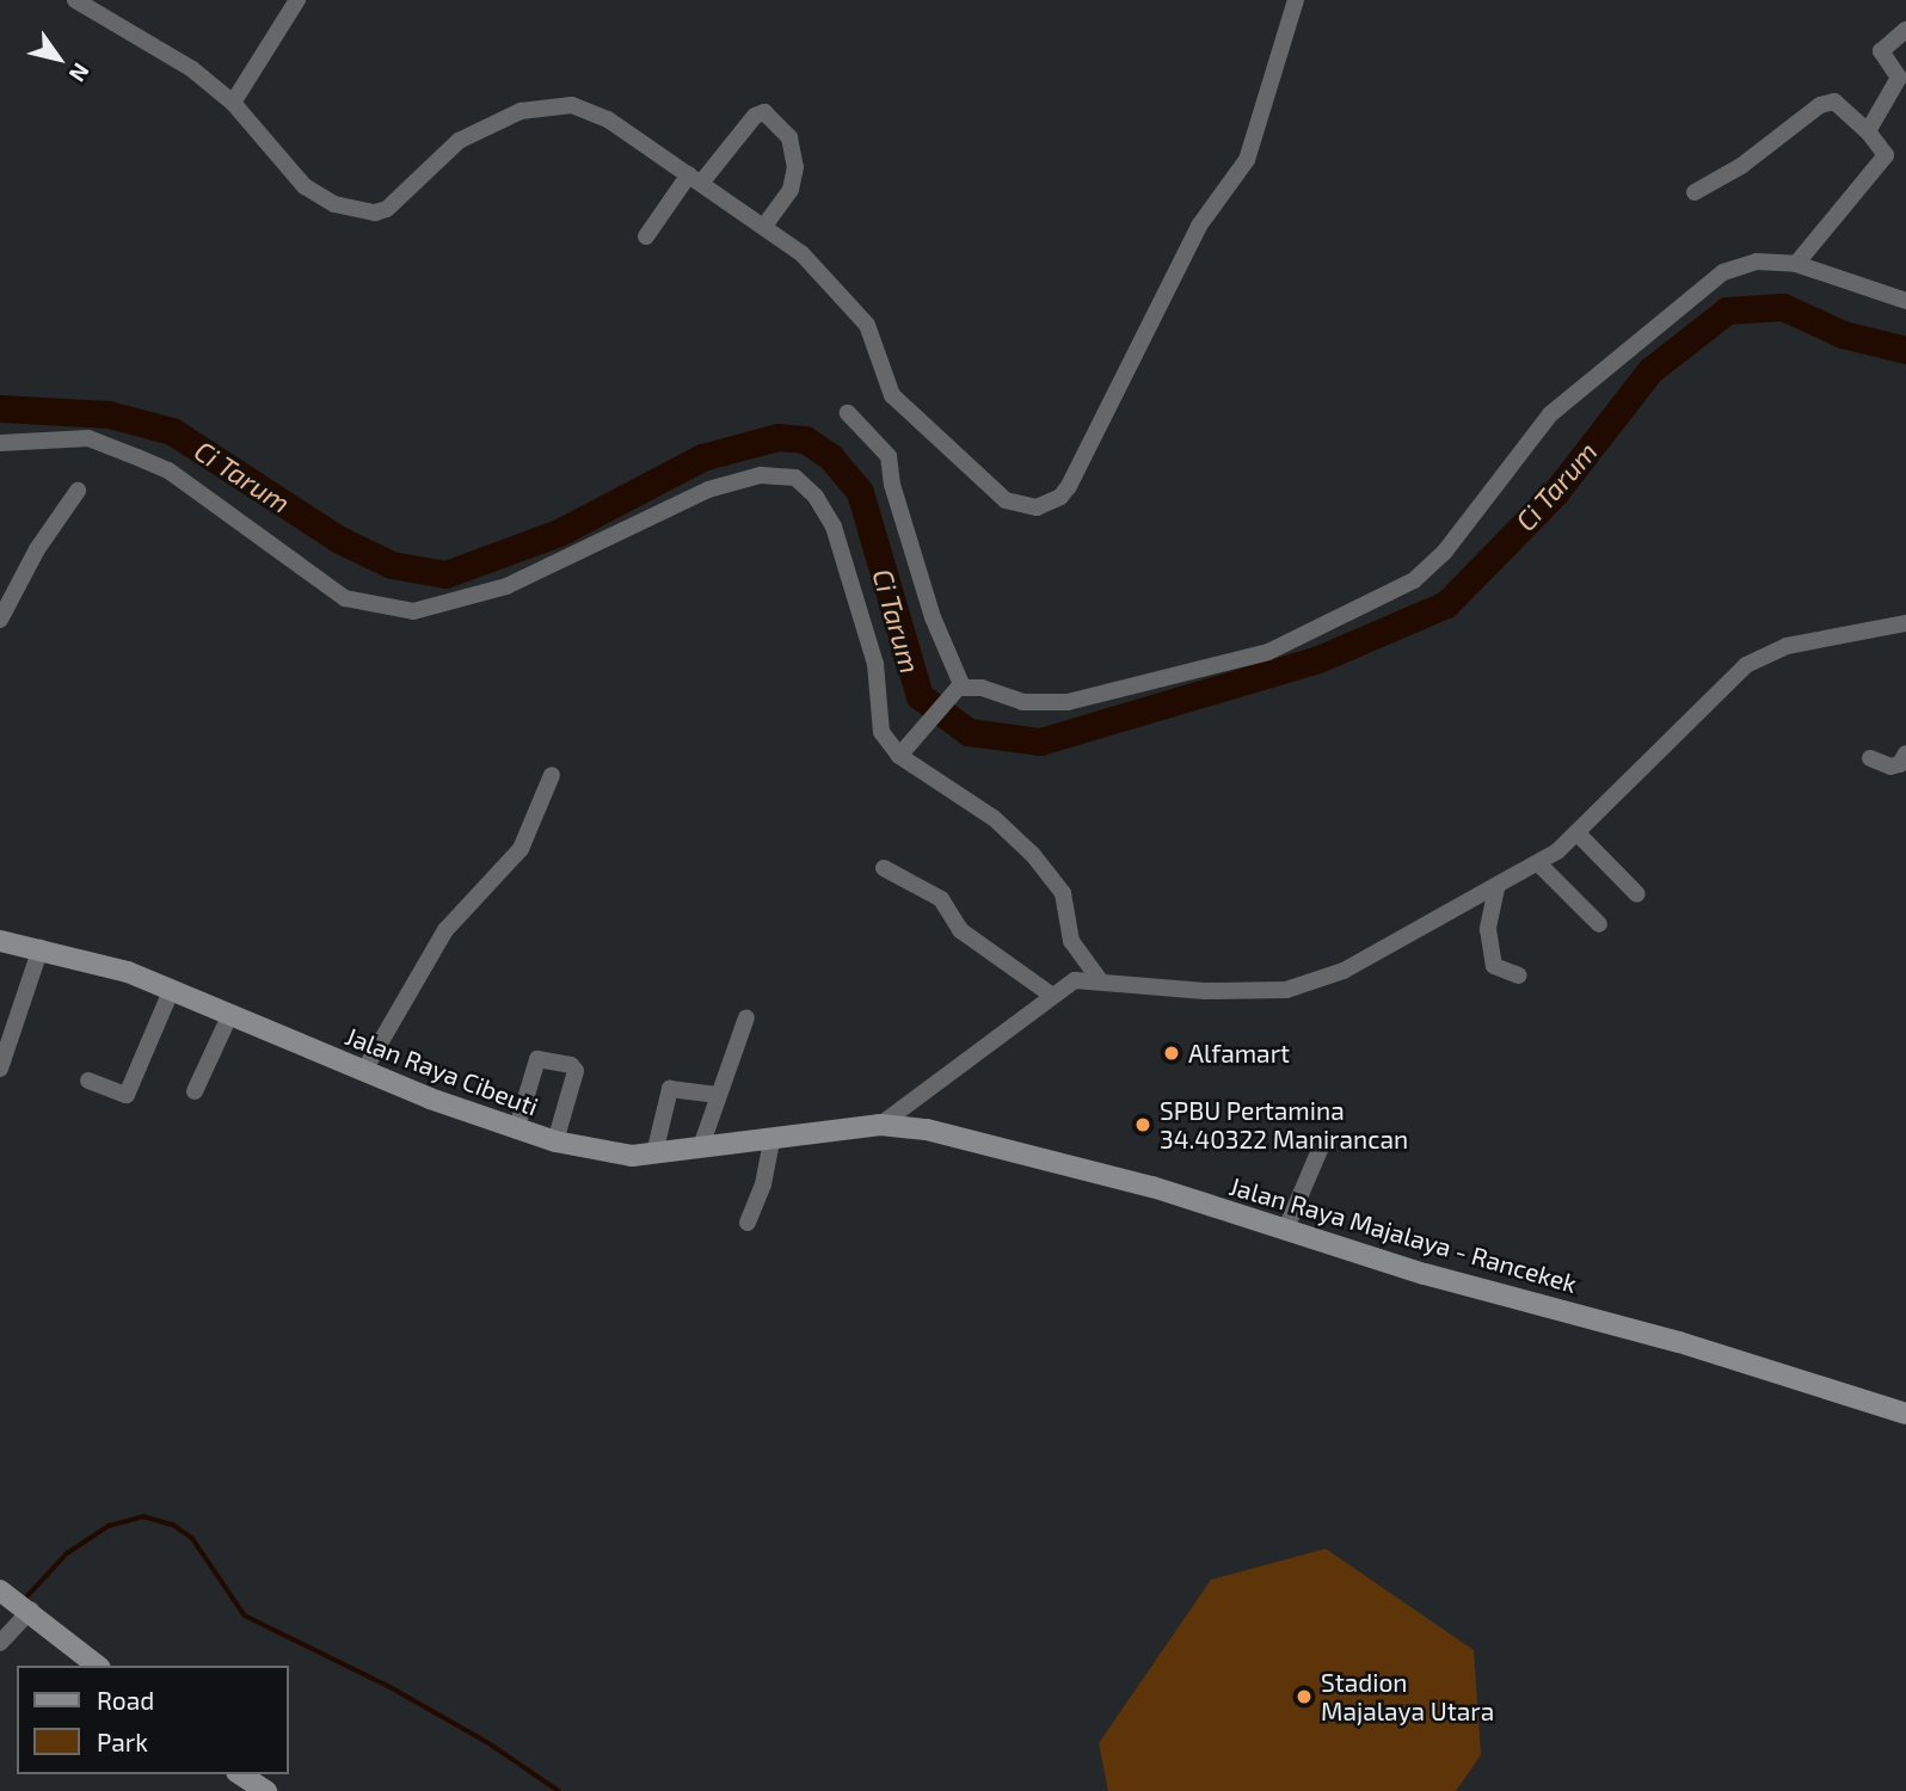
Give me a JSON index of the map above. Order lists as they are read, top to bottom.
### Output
{
  "streets": {
    "main road": ["Jalan Raya Cibeuti", "Jalan Raya Majalaya - Rancekek"]
  },
  "crossings": [
    ["Jalan Raya Cibeuti", "Jalan Raya Majalaya - Rancekek"]
  ],
  "water": ["Ci Tarum"],
  "places": ["Alfamart", "SPBU Pertamina 34.40322 Manirancan", "Stadion Majalaya Utara"],
  "legend": ["Road", "Park"],
  "north": "bottom right"
}
